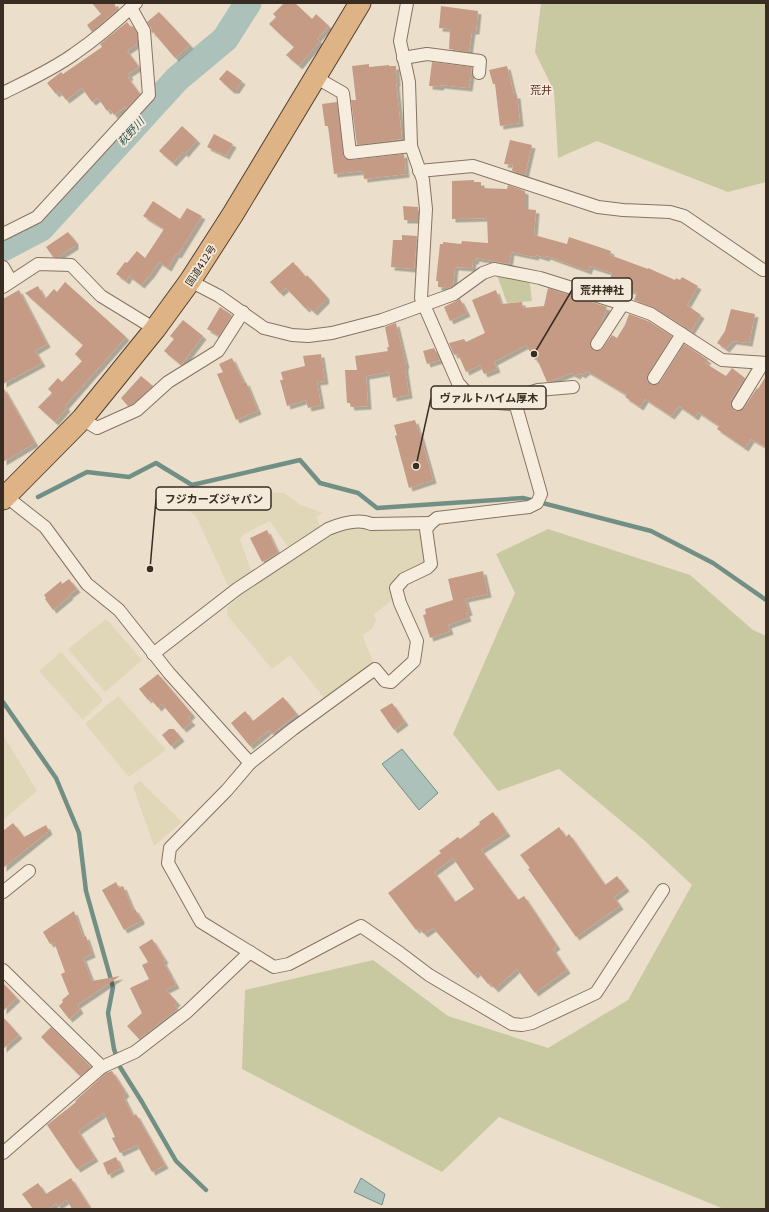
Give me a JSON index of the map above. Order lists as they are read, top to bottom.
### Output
{
  "streets": {
    "highway": ["国道412号"]
  },
  "districts": ["荒井"],
  "water": ["萩野川"],
  "places": ["荒井神社", "ヴァルトハイム厚木", "フジカーズジャパン"]
}
